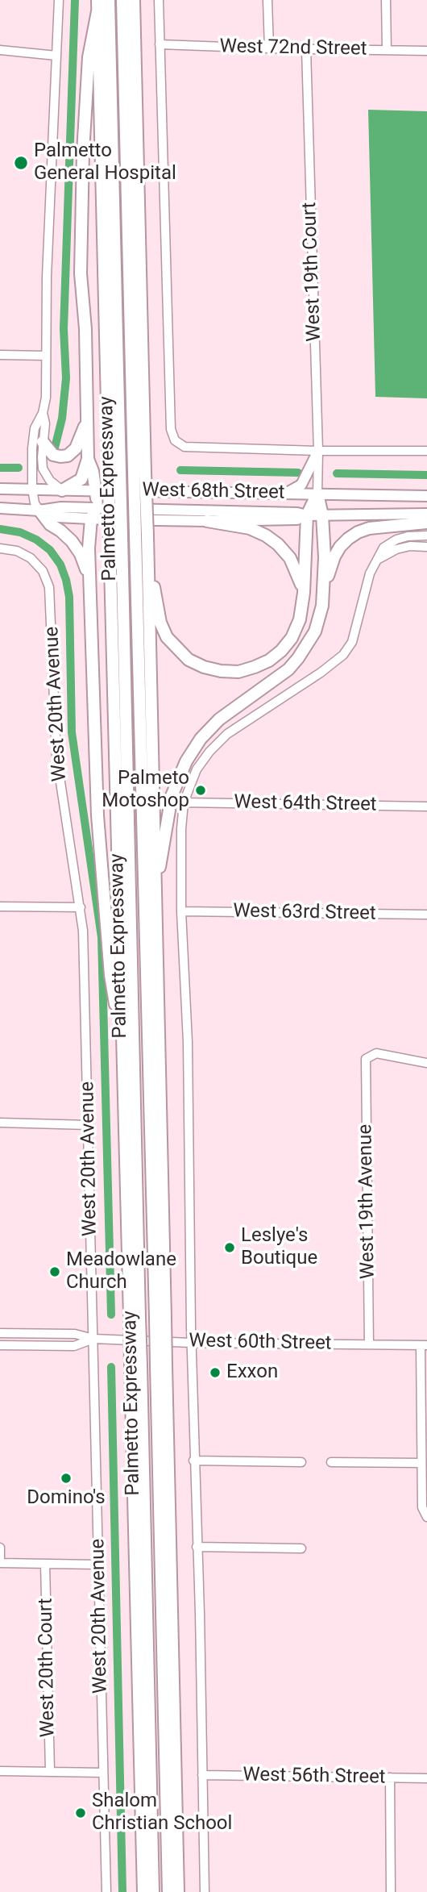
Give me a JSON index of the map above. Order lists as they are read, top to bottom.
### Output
{
  "streets": {
    "highway": ["Palmetto Expressway"],
    "main road": ["West 68th Street"],
    "street": [
      "West 72nd Street",
      "West 19th Court",
      "West 20th Avenue",
      "West 64th Street",
      "West 63rd Street",
      "West 19th Avenue",
      "West 60th Street",
      "West 20th Court",
      "West 56th Street"
    ]
  },
  "crossings": [
    ["West 72nd Street", "West 19th Court"],
    ["West 19th Court", "West 68th Street"],
    ["West 20th Avenue", "West 60th Street"],
    ["West 19th Avenue", "West 60th Street"]
  ],
  "places": [
    "Palmetto General Hospital",
    "Palmeto Motoshop",
    "Leslye's Boutique",
    "Meadowlane Church",
    "Exxon",
    "Domino's",
    "Shalom Christian School"
  ]
}
